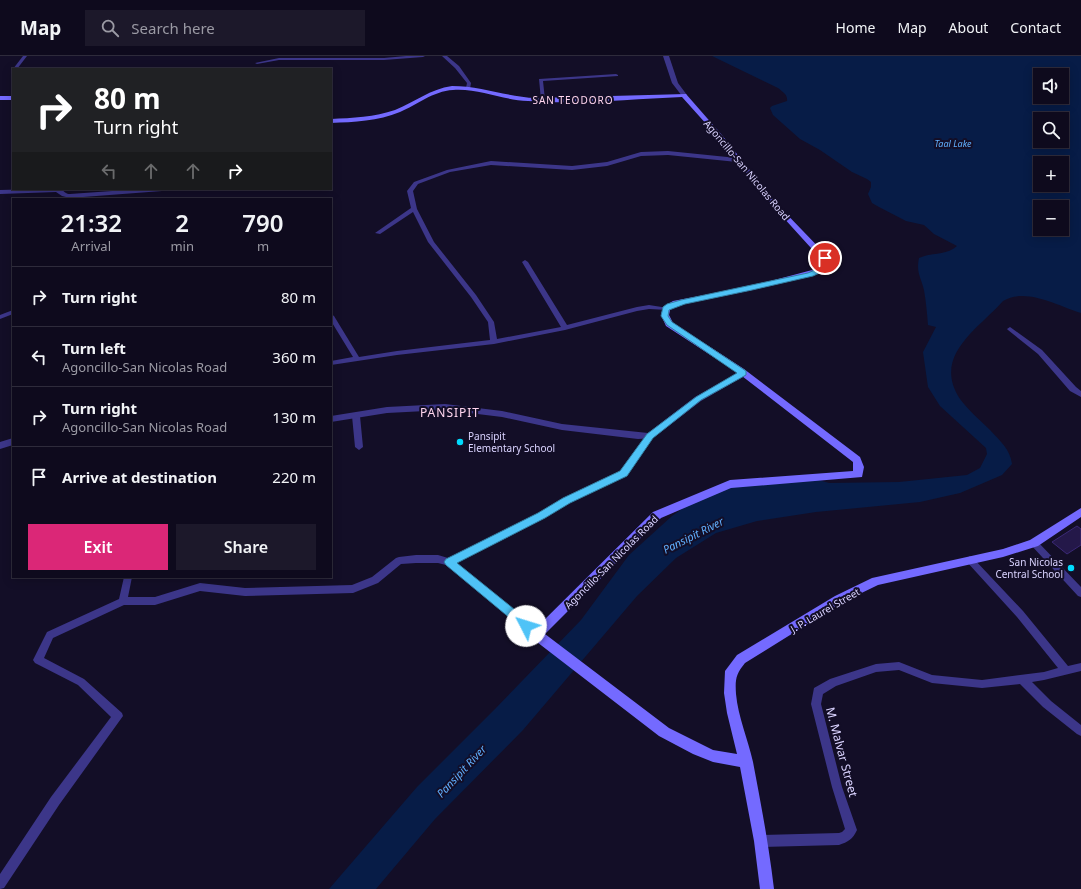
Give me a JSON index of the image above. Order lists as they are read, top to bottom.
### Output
{
  "streets": {
    "main road": ["Agoncillo-San Nicolas Road", "J. P. Laurel Street"],
    "street": ["M. Malvar Street"]
  },
  "crossings": [
    ["J. P. Laurel Street", "M. Malvar Street"]
  ],
  "districts": ["SAN TEODORO", "PANSIPIT"],
  "water": ["Taal Lake", "Pansipit River"],
  "places": ["Pansipit Elementary School", "San Nicolas Central School"],
  "page": {
    "header": "Map",
    "search": "Search here",
    "nav": [
      "Home",
      "Map",
      "About",
      "Contact"
    ],
    "map_buttons": ["+", "−"],
    "turn": ["80 m", "Turn right"],
    "eta": [
      "21:32",
      "Arrival",
      "2",
      "min",
      "790",
      "m"
    ],
    "list": [
      {
        "name": "Turn right",
        "value": "80 m"
      },
      {
        "name": "Turn left",
        "note": "Agoncillo-San Nicolas Road",
        "value": "360 m"
      },
      {
        "name": "Turn right",
        "note": "Agoncillo-San Nicolas Road",
        "value": "130 m"
      },
      {
        "name": "Arrive at destination",
        "value": "220 m"
      }
    ],
    "buttons": ["Exit", "Share"]
  }
}
